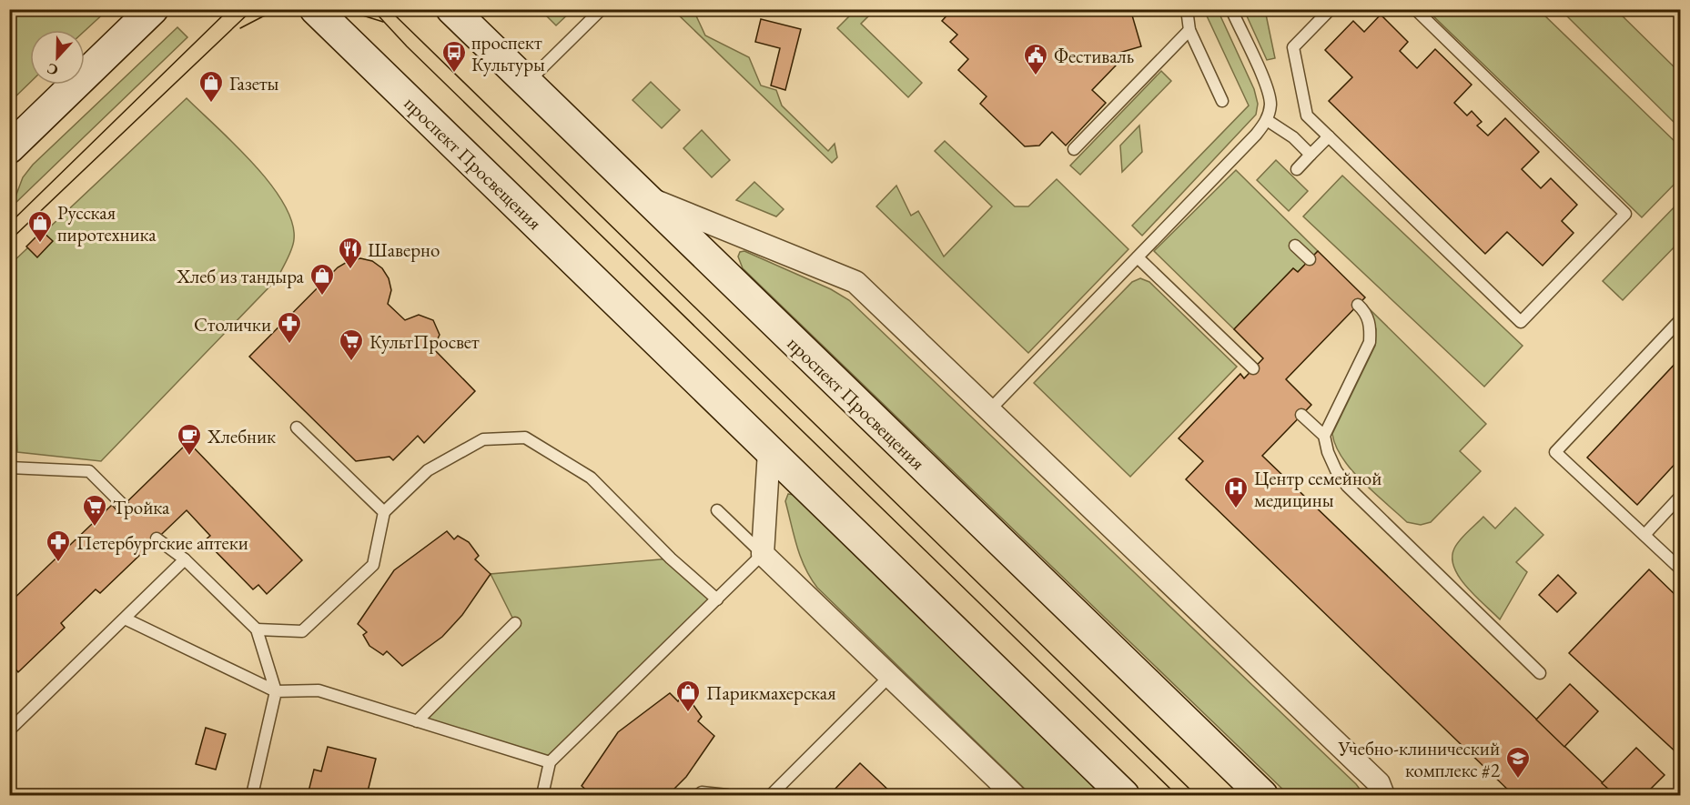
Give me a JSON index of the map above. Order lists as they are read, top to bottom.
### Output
{
  "streets": {
    "main road": ["проспект Просвещения"]
  },
  "places": {
    "bus stop": ["проспект Культуры"],
    "public building": ["Фестиваль"],
    "shop": [
      "Газеты",
      "Русская пиротехника",
      "Хлеб из тандыра",
      "Парикмахерская"
    ],
    "restaurant": ["Шаверно"],
    "pharmacy": ["Столички", "Петербургские аптеки"],
    "supermarket": ["КультПросвет", "Тройка"],
    "cafe": ["Хлебник"],
    "hospital": ["Центр семейной медицины"],
    "school or university": ["Учебно-клинический комплекс #2"]
  },
  "north": "bottom"
}
